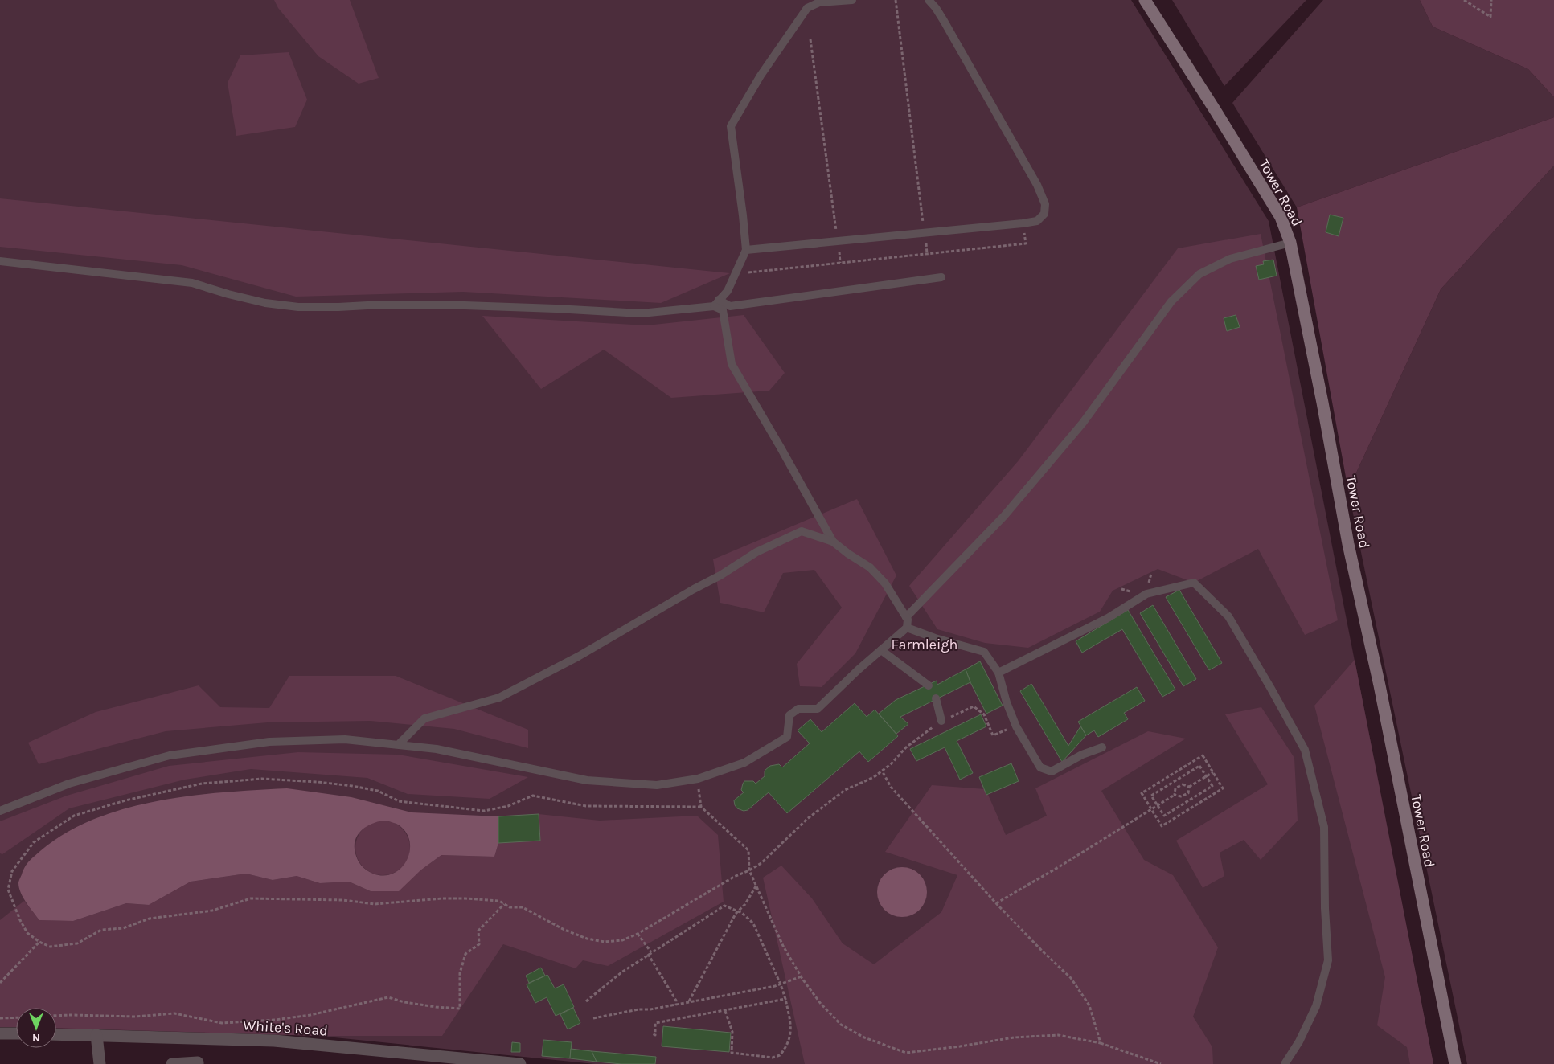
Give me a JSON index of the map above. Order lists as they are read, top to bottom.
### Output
{
  "streets": {
    "street": ["Tower Road", "White's Road"]
  },
  "parks": ["Farmleigh"],
  "north": "bottom"
}
